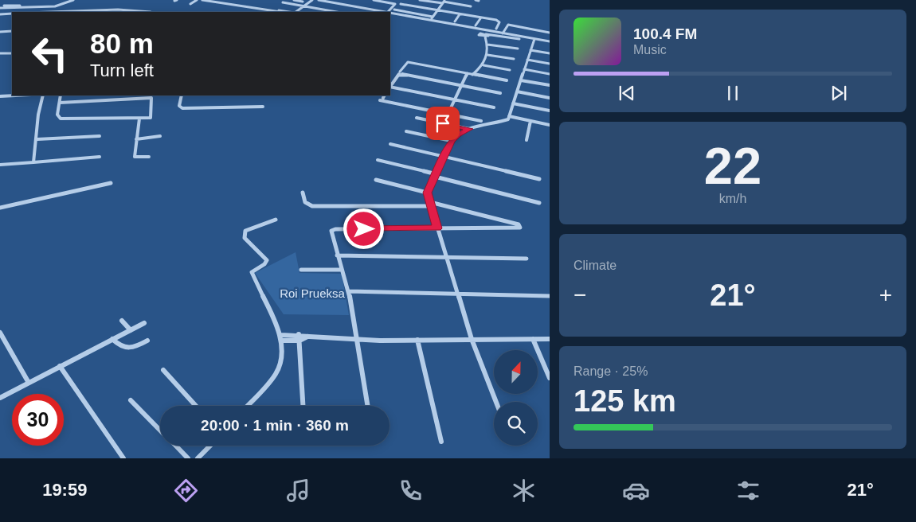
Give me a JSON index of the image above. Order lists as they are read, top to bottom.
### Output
{
  "parks": ["Roi Prueksa"],
  "north": "top",
  "page": {
    "turn": ["80 m", "Turn left"],
    "song": ["100.4 FM", "Music"],
    "tile": [
      ["22", "km/h"],
      "Climate",
      ["Range · 25%", "125 km"]
    ],
    "heat": ["−", "21°", "+"],
    "limit": "30",
    "trip": "20:00 · 1 min · 360 m",
    "tabs": ["19:59", "21°"]
  }
}
